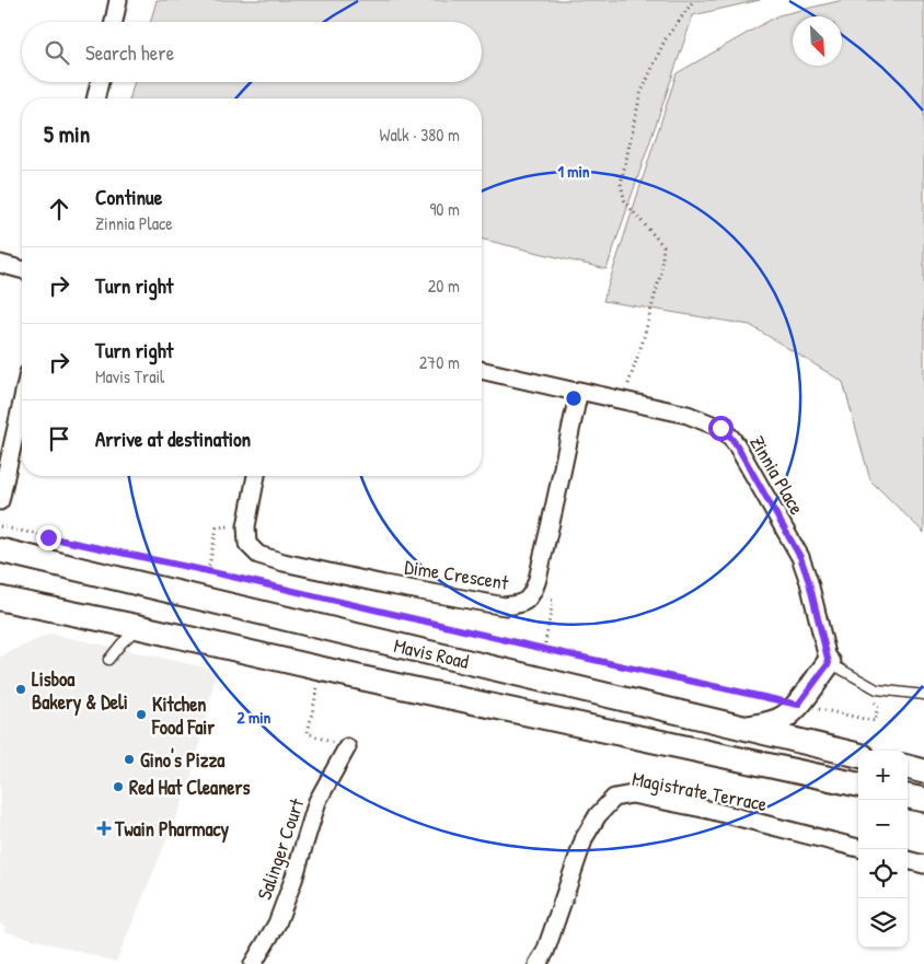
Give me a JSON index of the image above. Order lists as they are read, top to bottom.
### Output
{
  "streets": {
    "main road": ["Mavis Road"],
    "street": [
      "Zinnia Place",
      "Dime Crescent",
      "Magistrate Terrace",
      "Salinger Court"
    ]
  },
  "crossings": [
    ["Zinnia Place", "Dime Crescent"]
  ],
  "places": {
    "other": [
      "Lisboa Bakery & Deli",
      "Kitchen Food Fair",
      "Gino's Pizza",
      "Red Hat Cleaners"
    ],
    "health": ["Twain Pharmacy"]
  },
  "north": "bottom right",
  "page": {
    "search": "Search here",
    "heading": ["5 min", "Walk · 380 m"],
    "list": [
      ["Continue", "Zinnia Place", "90 m"],
      ["Turn right", "20 m"],
      ["Turn right", "Mavis Trail", "270 m"],
      "Arrive at destination"
    ],
    "map_buttons": ["+", "−"]
  },
  "rings": ["1 min", "2 min"]
}
